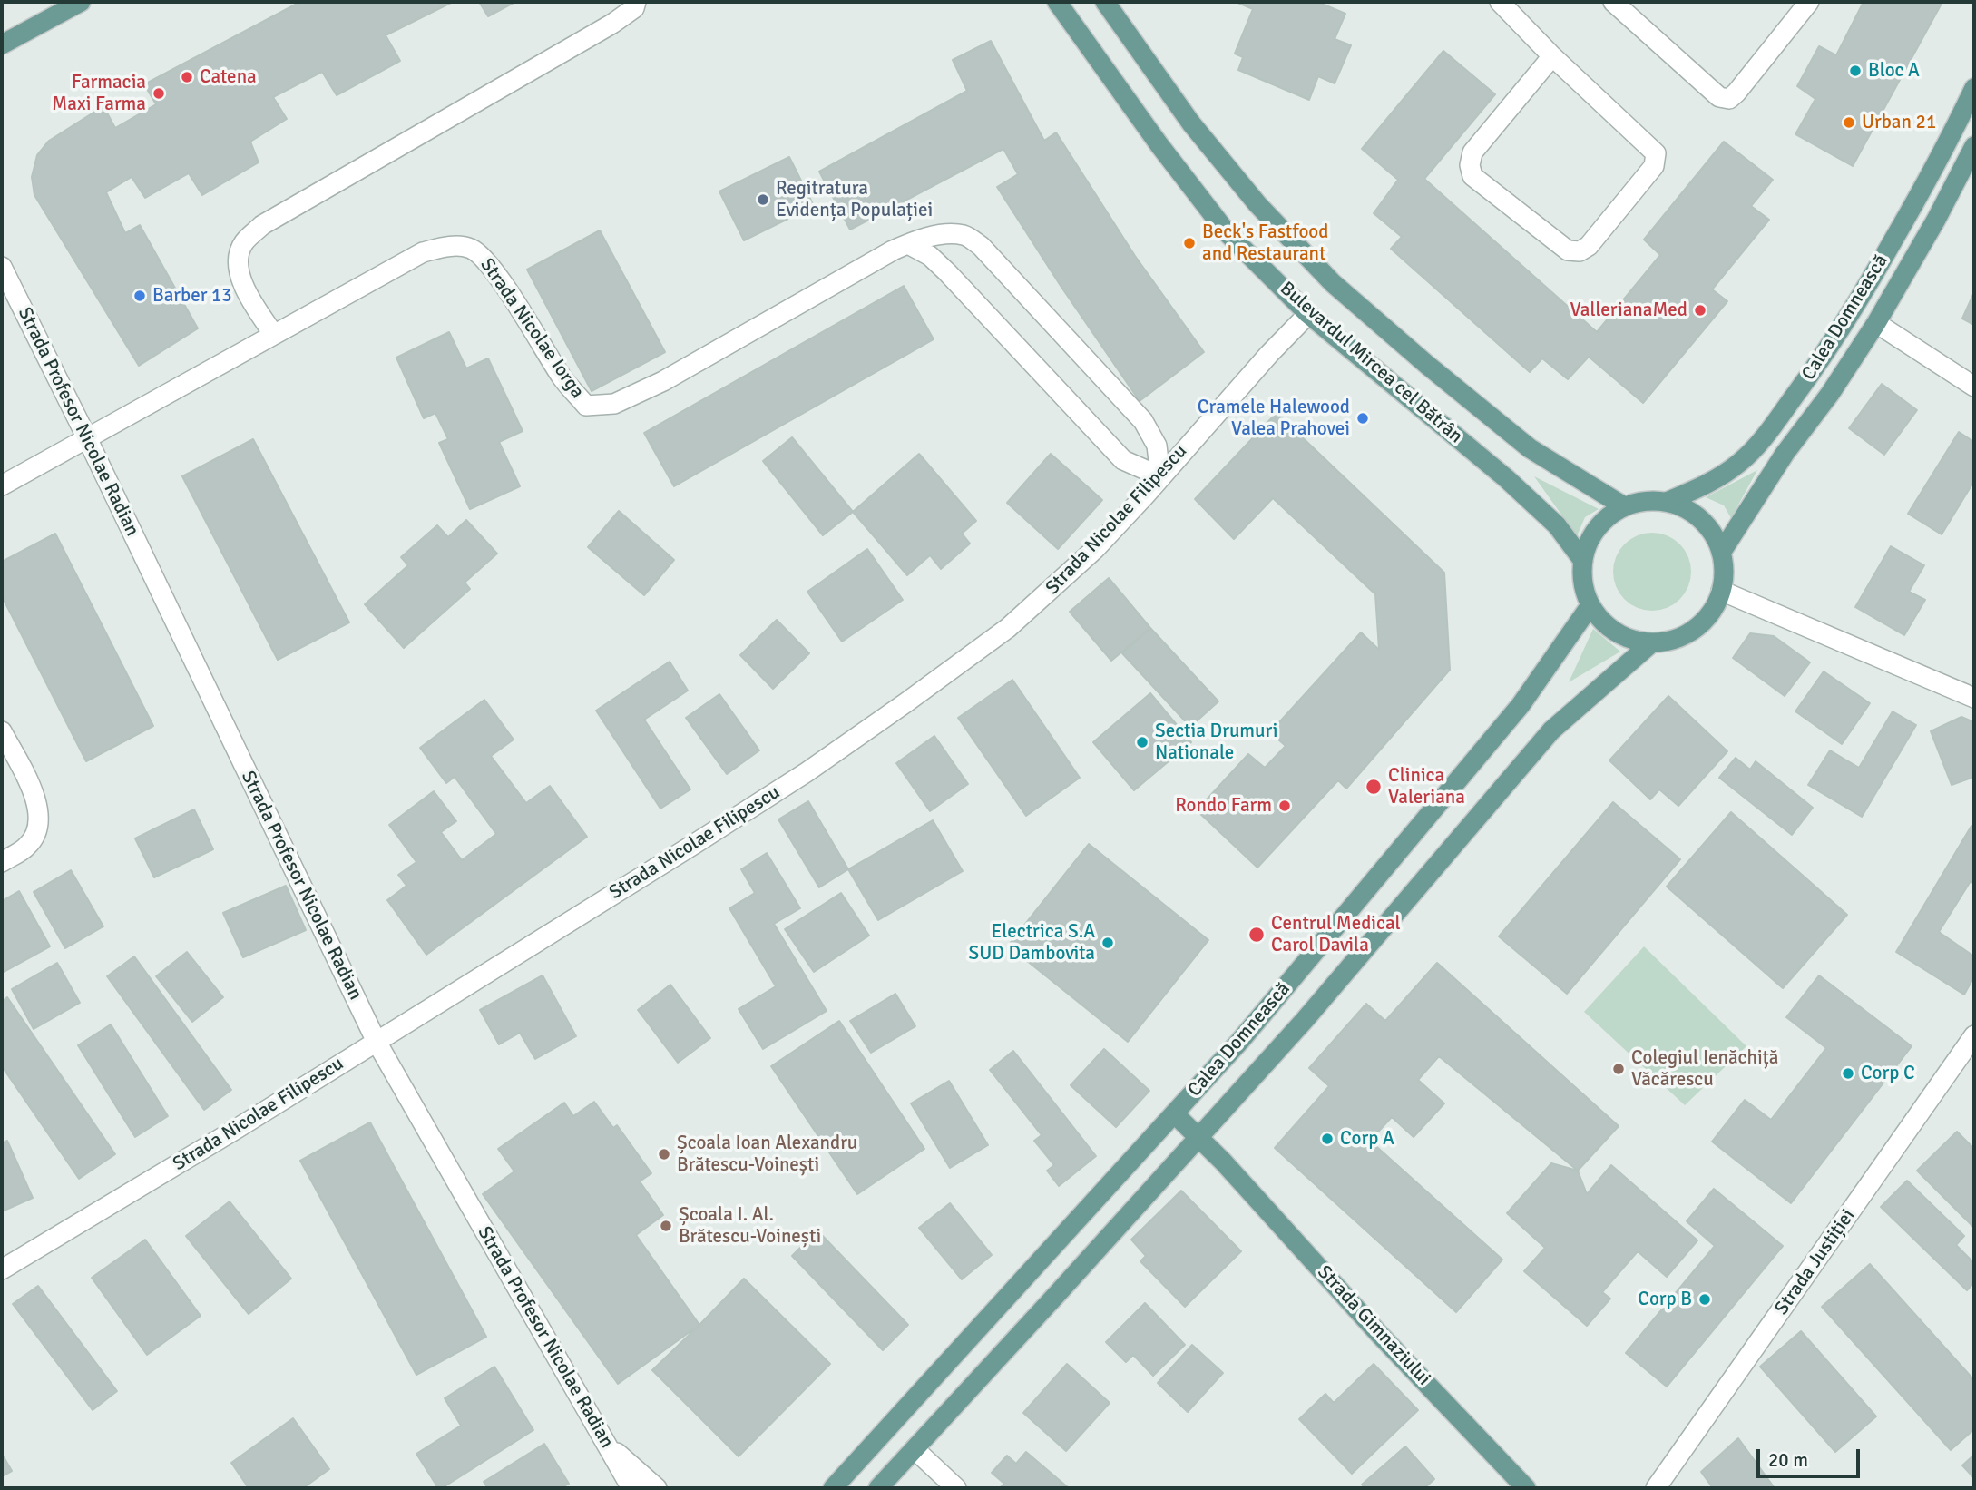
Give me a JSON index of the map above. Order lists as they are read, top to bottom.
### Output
{
  "streets": {
    "main road": ["Calea Domnească", "Bulevardul Mircea cel Bătrân", "Strada Gimnaziului"],
    "street": [
      "Strada Nicolae Iorga",
      "Strada Profesor Nicolae Radian",
      "Strada Nicolae Filipescu",
      "Strada Justiției"
    ]
  },
  "crossings": [
    ["Calea Domnească", "Bulevardul Mircea cel Bătrân"],
    ["Calea Domnească", "Strada Gimnaziului"],
    ["Strada Nicolae Iorga", "Strada Profesor Nicolae Radian"],
    ["Bulevardul Mircea cel Bătrân", "Strada Nicolae Filipescu"],
    ["Strada Profesor Nicolae Radian", "Strada Nicolae Filipescu"]
  ],
  "places": [
    "Bloc A",
    "Catena",
    "Farmacia Maxi Farma",
    "Urban 21",
    "Regitratura Evidența Populației",
    "Beck's Fastfood and Restaurant",
    "Barber 13",
    "VallerianaMed",
    "Cramele Halewood Valea Prahovei",
    "Sectia Drumuri Nationale",
    "Clinica Valeriana",
    "Rondo Farm",
    "Centrul Medical Carol Davila",
    "Electrica S.A SUD Dambovita",
    "Colegiul Ienăchiță Văcărescu",
    "Corp C",
    "Corp A",
    "Școala Ioan Alexandru Brătescu-Voinești",
    "Școala I. Al. Brătescu-Voinești",
    "Corp B"
  ],
  "scale_bar": "20 m"
}
